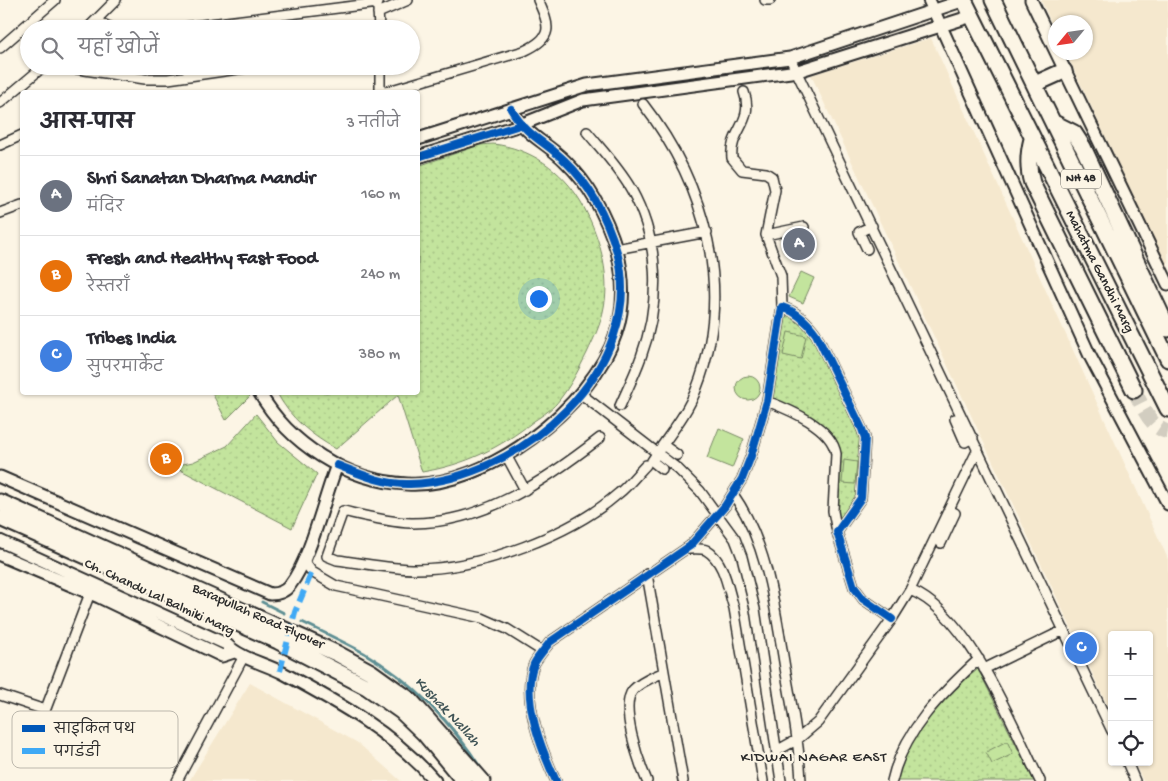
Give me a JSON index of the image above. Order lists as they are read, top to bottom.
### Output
{
  "streets": {
    "main road": ["NH 48", "Mahatma Gandhi Marg", "Barapullah Road Flyover"],
    "street": ["Ch. Chandu Lal Balmiki Marg"]
  },
  "districts": ["KIDWAI NAGAR EAST"],
  "water": ["Kushak Nallah"],
  "legend": ["साइकिल पथ", "पगडंडी"],
  "north": "bottom left",
  "page": {
    "search": "यहाँ खोजें",
    "heading": ["आस-पास", "3 नतीजे"],
    "list": [
      {
        "mark": "A",
        "name": "Shri Sanatan Dharma Mandir",
        "note": "मंदिर",
        "value": "160 m"
      },
      {
        "mark": "B",
        "name": "Fresh and Healthy Fast Food",
        "note": "रेस्तराँ",
        "value": "240 m"
      },
      {
        "mark": "C",
        "name": "Tribes India",
        "note": "सुपरमार्केट",
        "value": "380 m"
      }
    ],
    "pins": ["A", "B", "C"],
    "map_buttons": ["+", "−"]
  }
}
